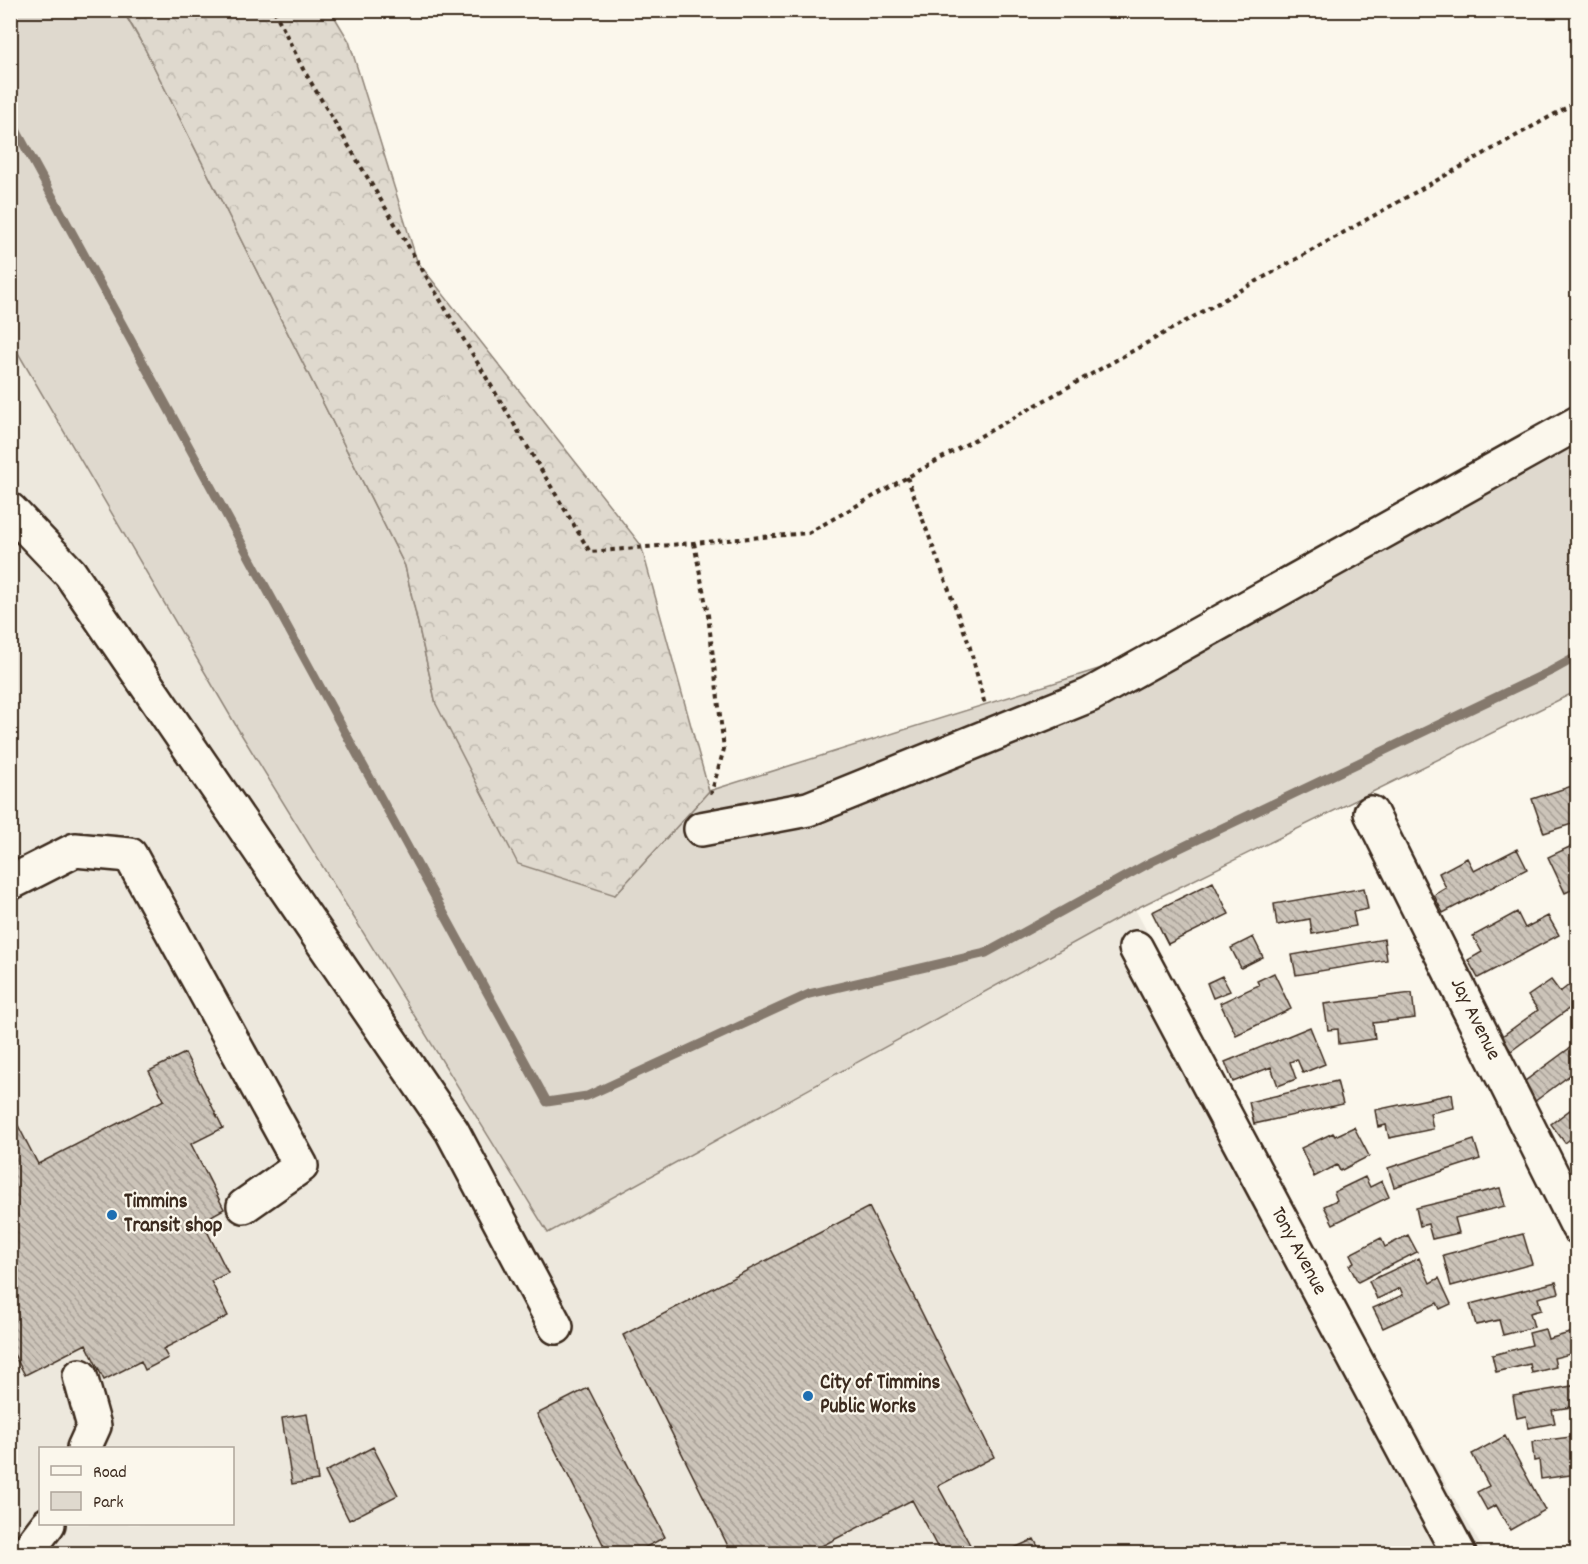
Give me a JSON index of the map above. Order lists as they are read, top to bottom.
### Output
{
  "streets": {
    "street": ["Jay Avenue", "Tony Avenue"]
  },
  "places": ["Timmins Transit shop", "City of Timmins Public Works"],
  "legend": ["Road", "Park"]
}
